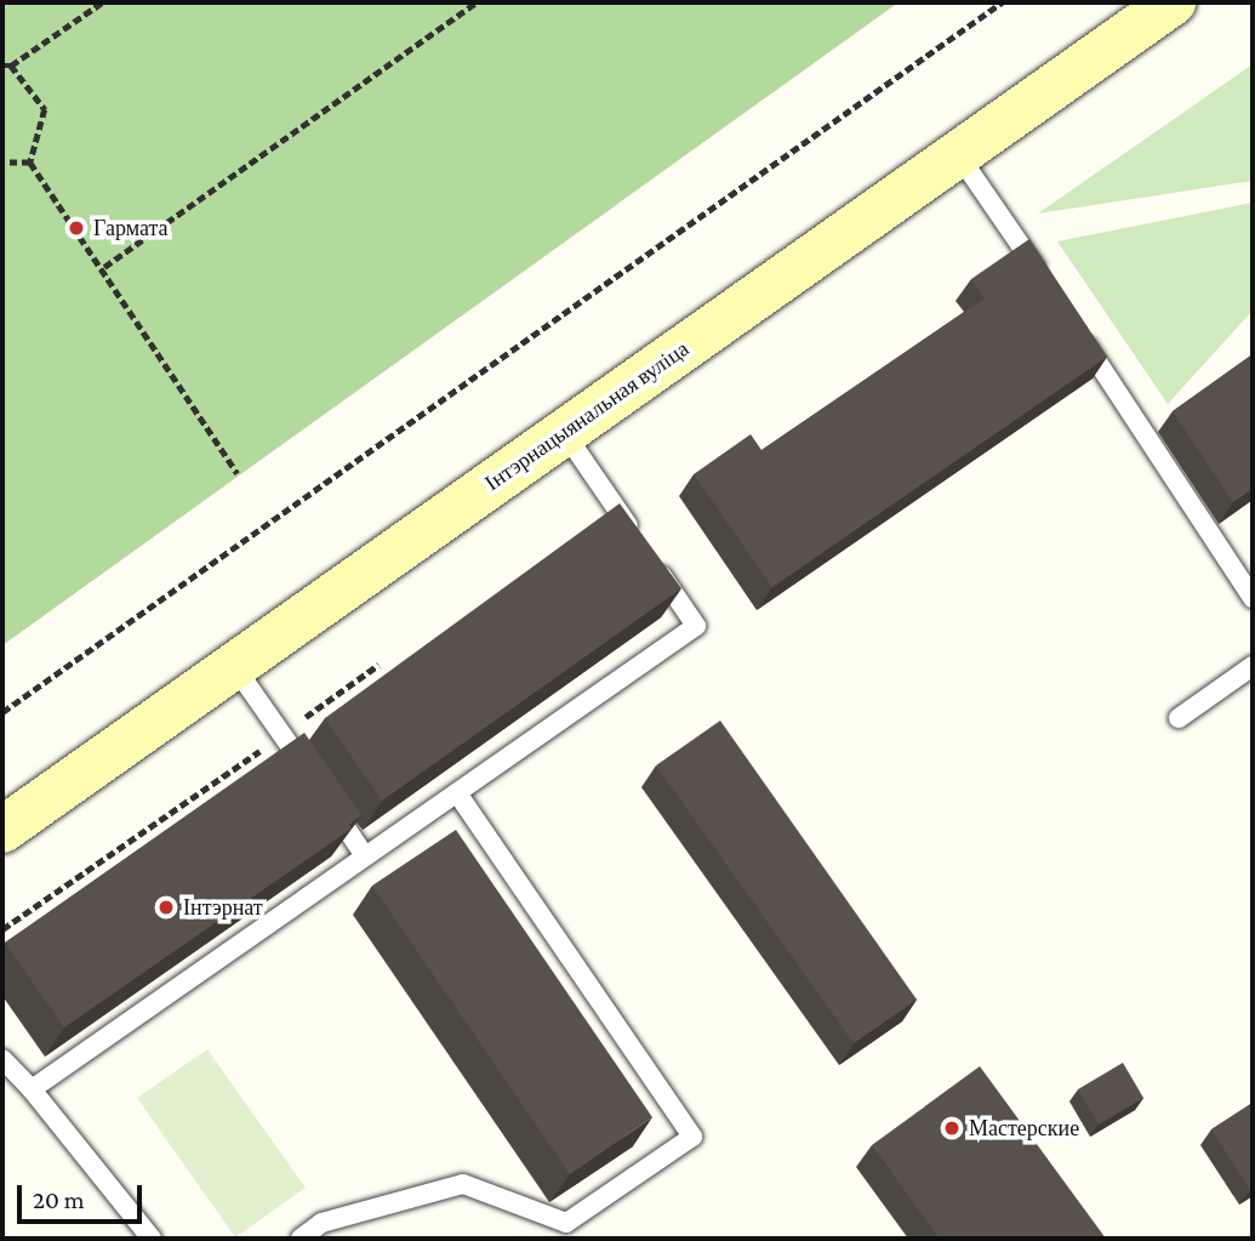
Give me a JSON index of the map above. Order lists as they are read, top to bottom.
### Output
{
  "streets": {
    "main road": ["Інтэрнацыянальная вуліца"]
  },
  "places": ["Гармата", "Інтэрнат", "Мастерские"],
  "scale_bar": "20 m"
}
